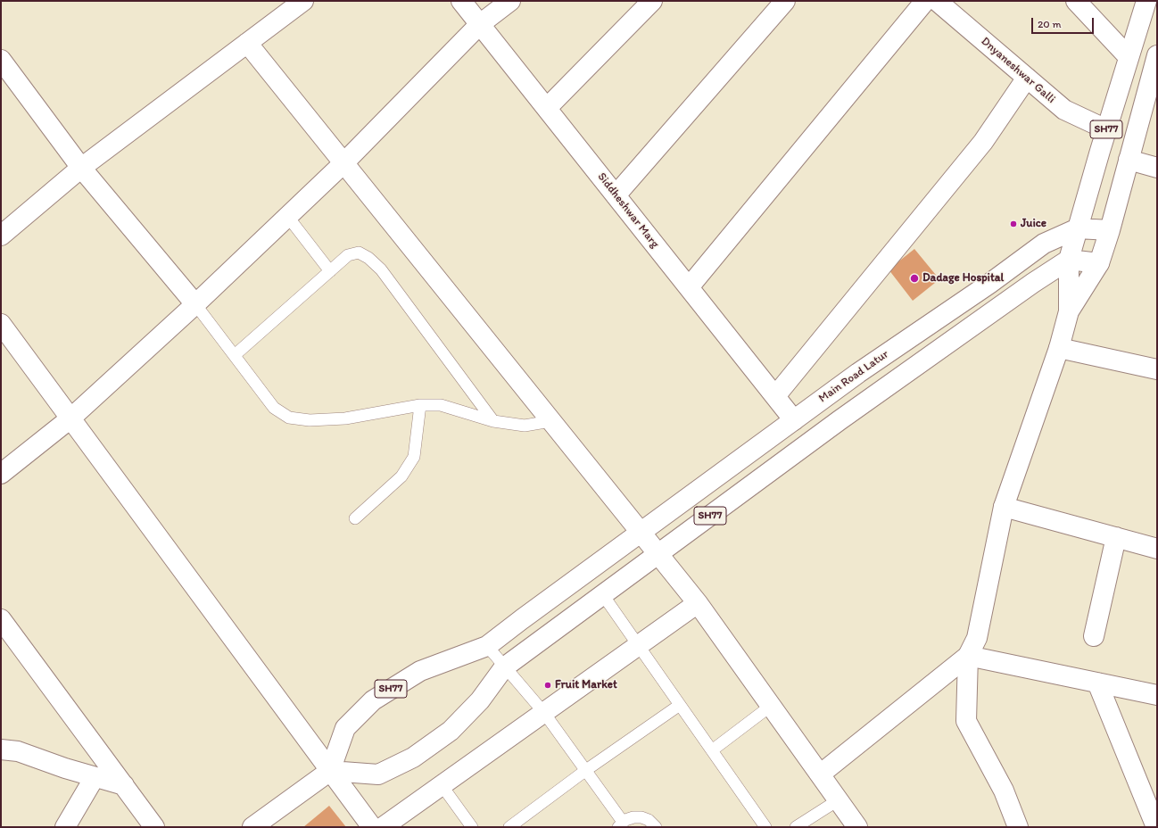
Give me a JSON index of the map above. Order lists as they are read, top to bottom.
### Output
{
  "streets": {
    "street": [
      "Dnyaneshwar Galli",
      "SH77",
      "Siddheshwar Marg",
      "Main Road Latur"
    ]
  },
  "crossings": [
    ["Dnyaneshwar Galli", "SH77"],
    ["SH77", "Main Road Latur"],
    ["Siddheshwar Marg", "Main Road Latur"]
  ],
  "places": ["Juice", "Dadage Hospital", "Fruit Market"],
  "scale_bar": "20 m"
}
